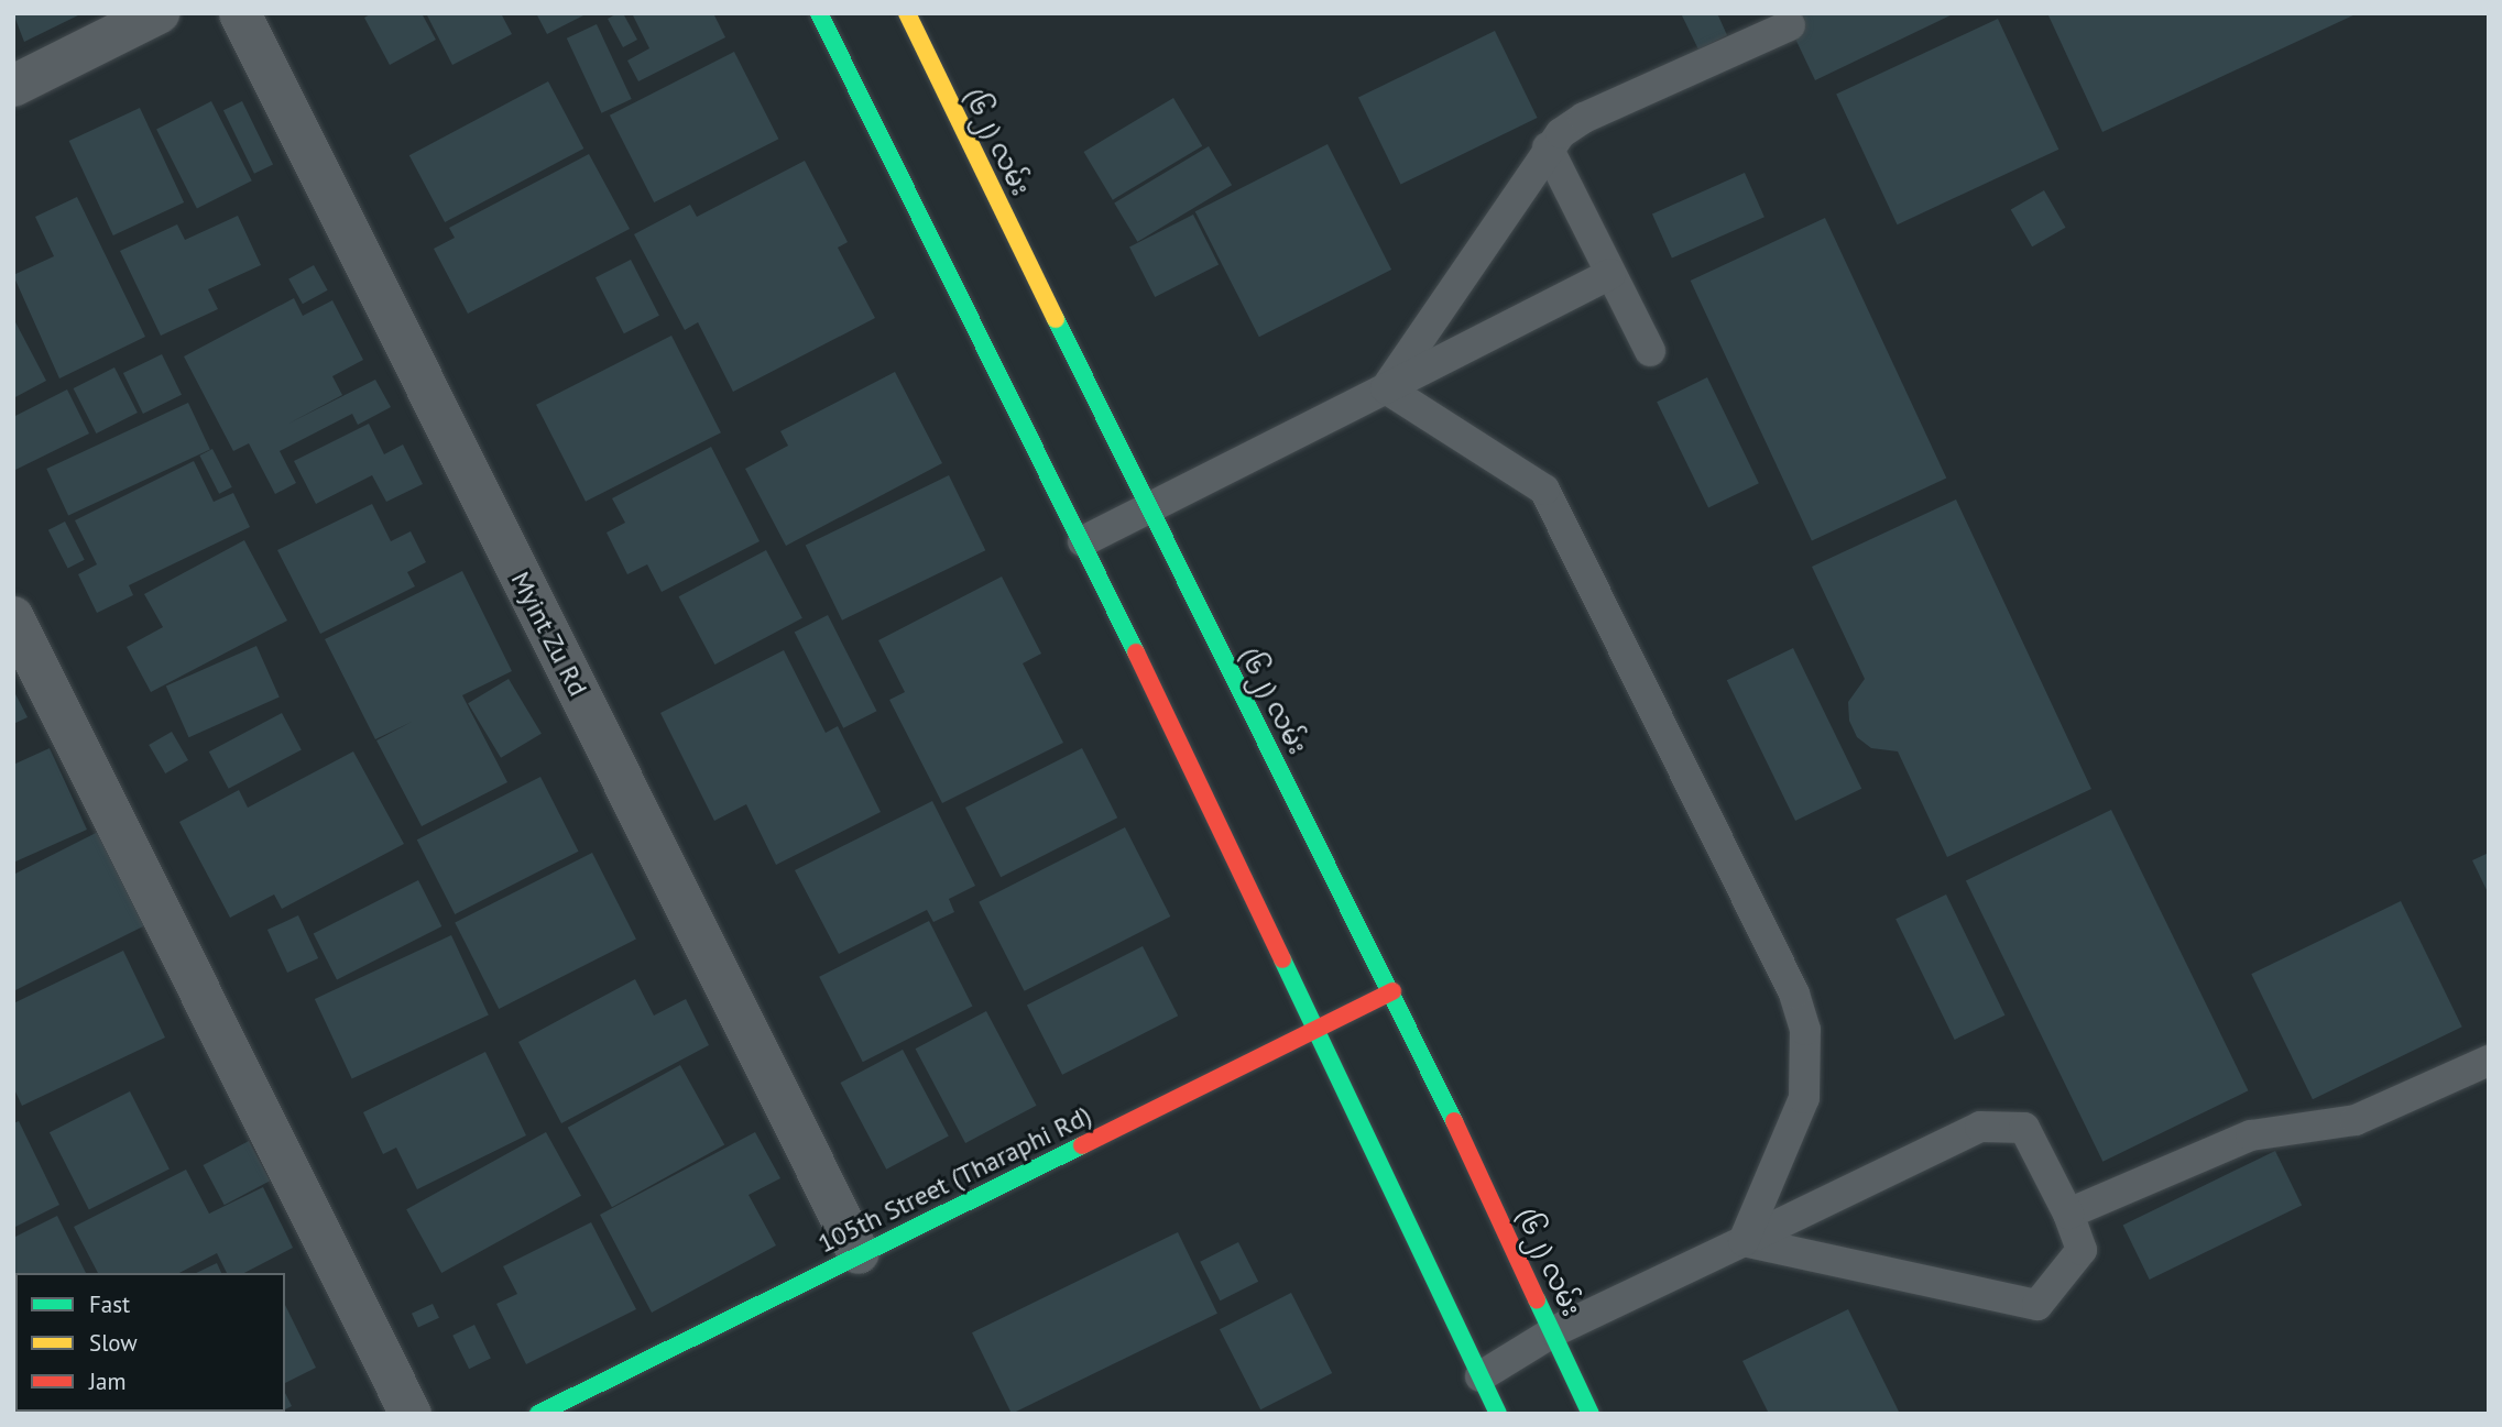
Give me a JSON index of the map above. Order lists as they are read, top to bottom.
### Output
{
  "streets": {
    "main road": ["(၆၂) လမ်း", "105th Street (Tharaphi Rd)"],
    "street": ["Myint Zu Rd"]
  },
  "crossings": [
    ["(၆၂) လမ်း", "105th Street (Tharaphi Rd)"],
    ["Myint Zu Rd", "105th Street (Tharaphi Rd)"]
  ],
  "legend": ["Fast", "Slow", "Jam"]
}
